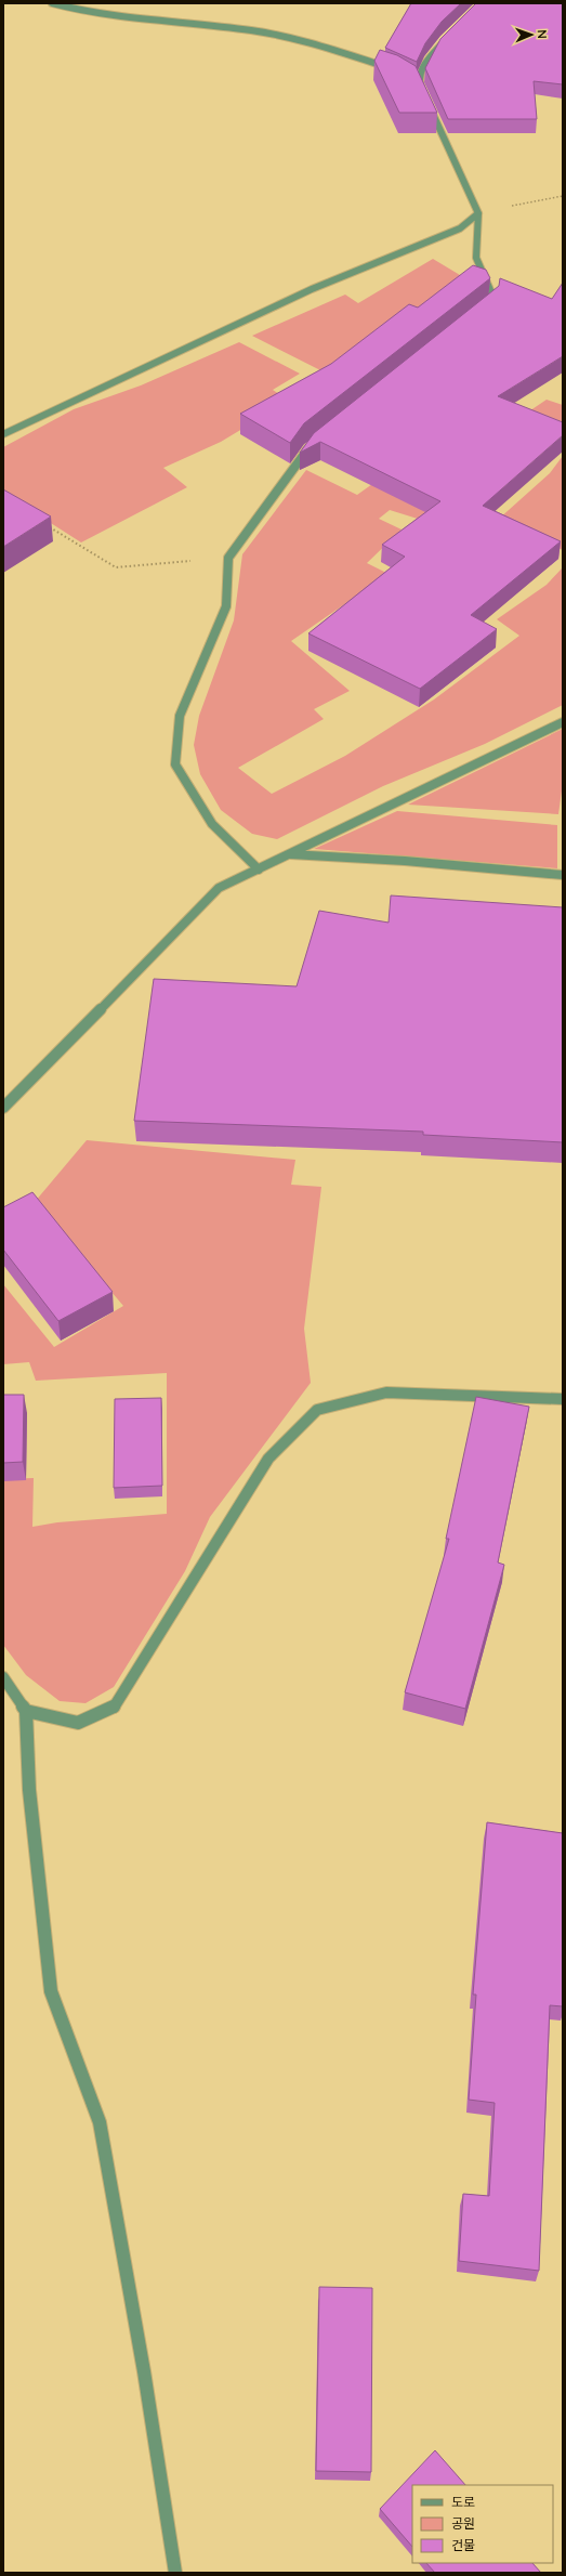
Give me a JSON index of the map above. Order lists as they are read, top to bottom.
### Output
{
  "legend": ["도로", "공원", "건물"],
  "north": "right"
}
